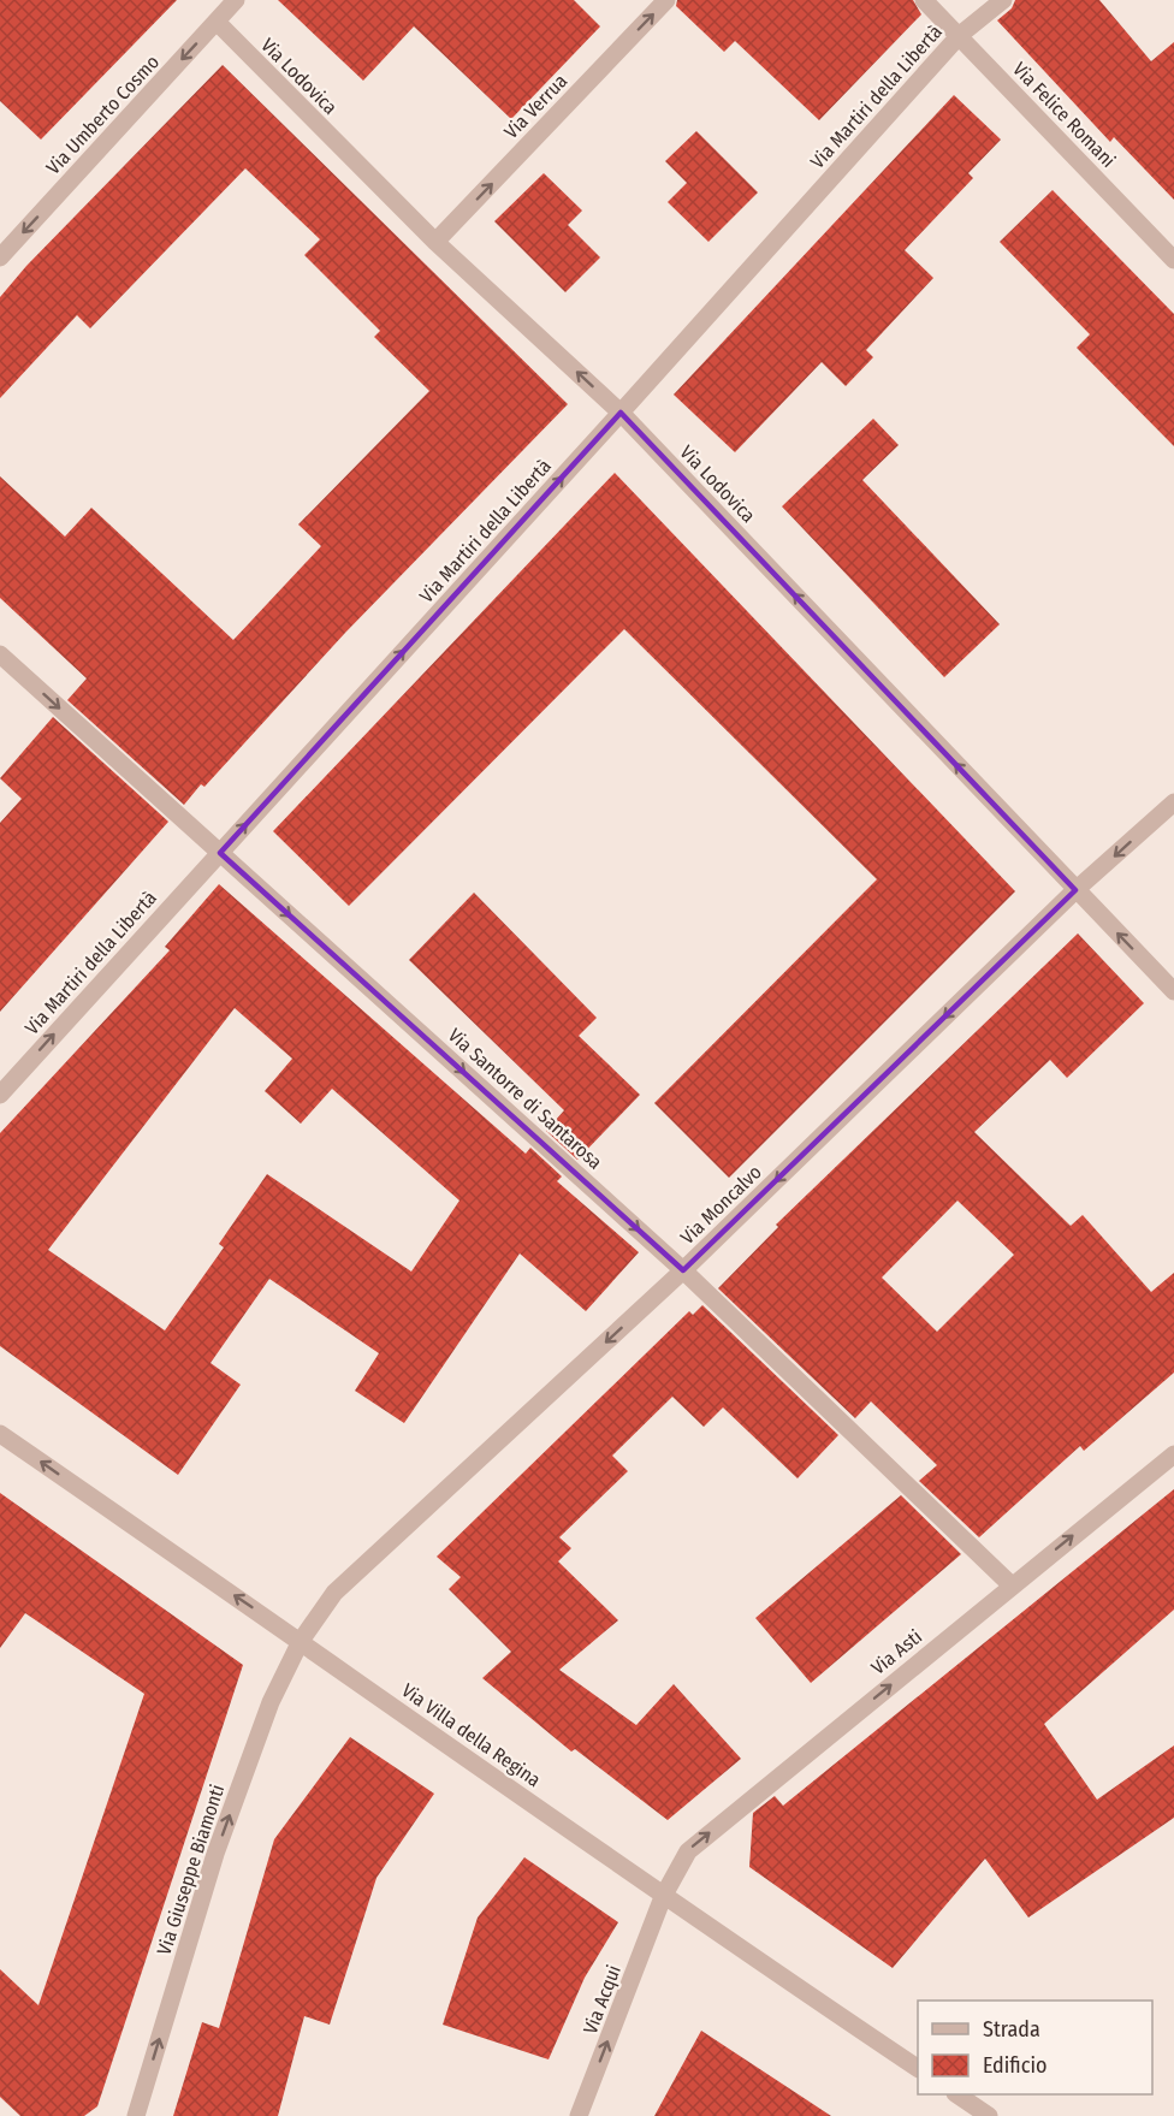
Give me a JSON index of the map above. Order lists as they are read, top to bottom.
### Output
{
  "streets": {
    "street": [
      "Via Lodovica",
      "Via Martiri della Libertà",
      "Via Verrua",
      "Via Umberto Cosmo",
      "Via Felice Romani",
      "Via Santorre di Santarosa",
      "Via Moncalvo",
      "Via Asti",
      "Via Villa della Regina",
      "Via Giuseppe Biamonti",
      "Via Acqui"
    ]
  },
  "crossings": [
    ["Via Lodovica", "Via Martiri della Libertà"],
    ["Via Lodovica", "Via Verrua"],
    ["Via Lodovica", "Via Umberto Cosmo"],
    ["Via Lodovica", "Via Moncalvo"],
    ["Via Martiri della Libertà", "Via Felice Romani"],
    ["Via Martiri della Libertà", "Via Santorre di Santarosa"],
    ["Via Santorre di Santarosa", "Via Moncalvo"],
    ["Via Santorre di Santarosa", "Via Asti"],
    ["Via Moncalvo", "Via Villa della Regina"],
    ["Via Moncalvo", "Via Giuseppe Biamonti"],
    ["Via Asti", "Via Villa della Regina"],
    ["Via Asti", "Via Acqui"],
    ["Via Villa della Regina", "Via Giuseppe Biamonti"],
    ["Via Villa della Regina", "Via Acqui"]
  ],
  "one_way": [
    "Via Lodovica",
    "Via Martiri della Libertà",
    "Via Verrua",
    "Via Umberto Cosmo",
    "Via Santorre di Santarosa",
    "Via Moncalvo",
    "Via Asti",
    "Via Giuseppe Biamonti",
    "Via Acqui"
  ],
  "legend": ["Strada", "Edificio"]
}
